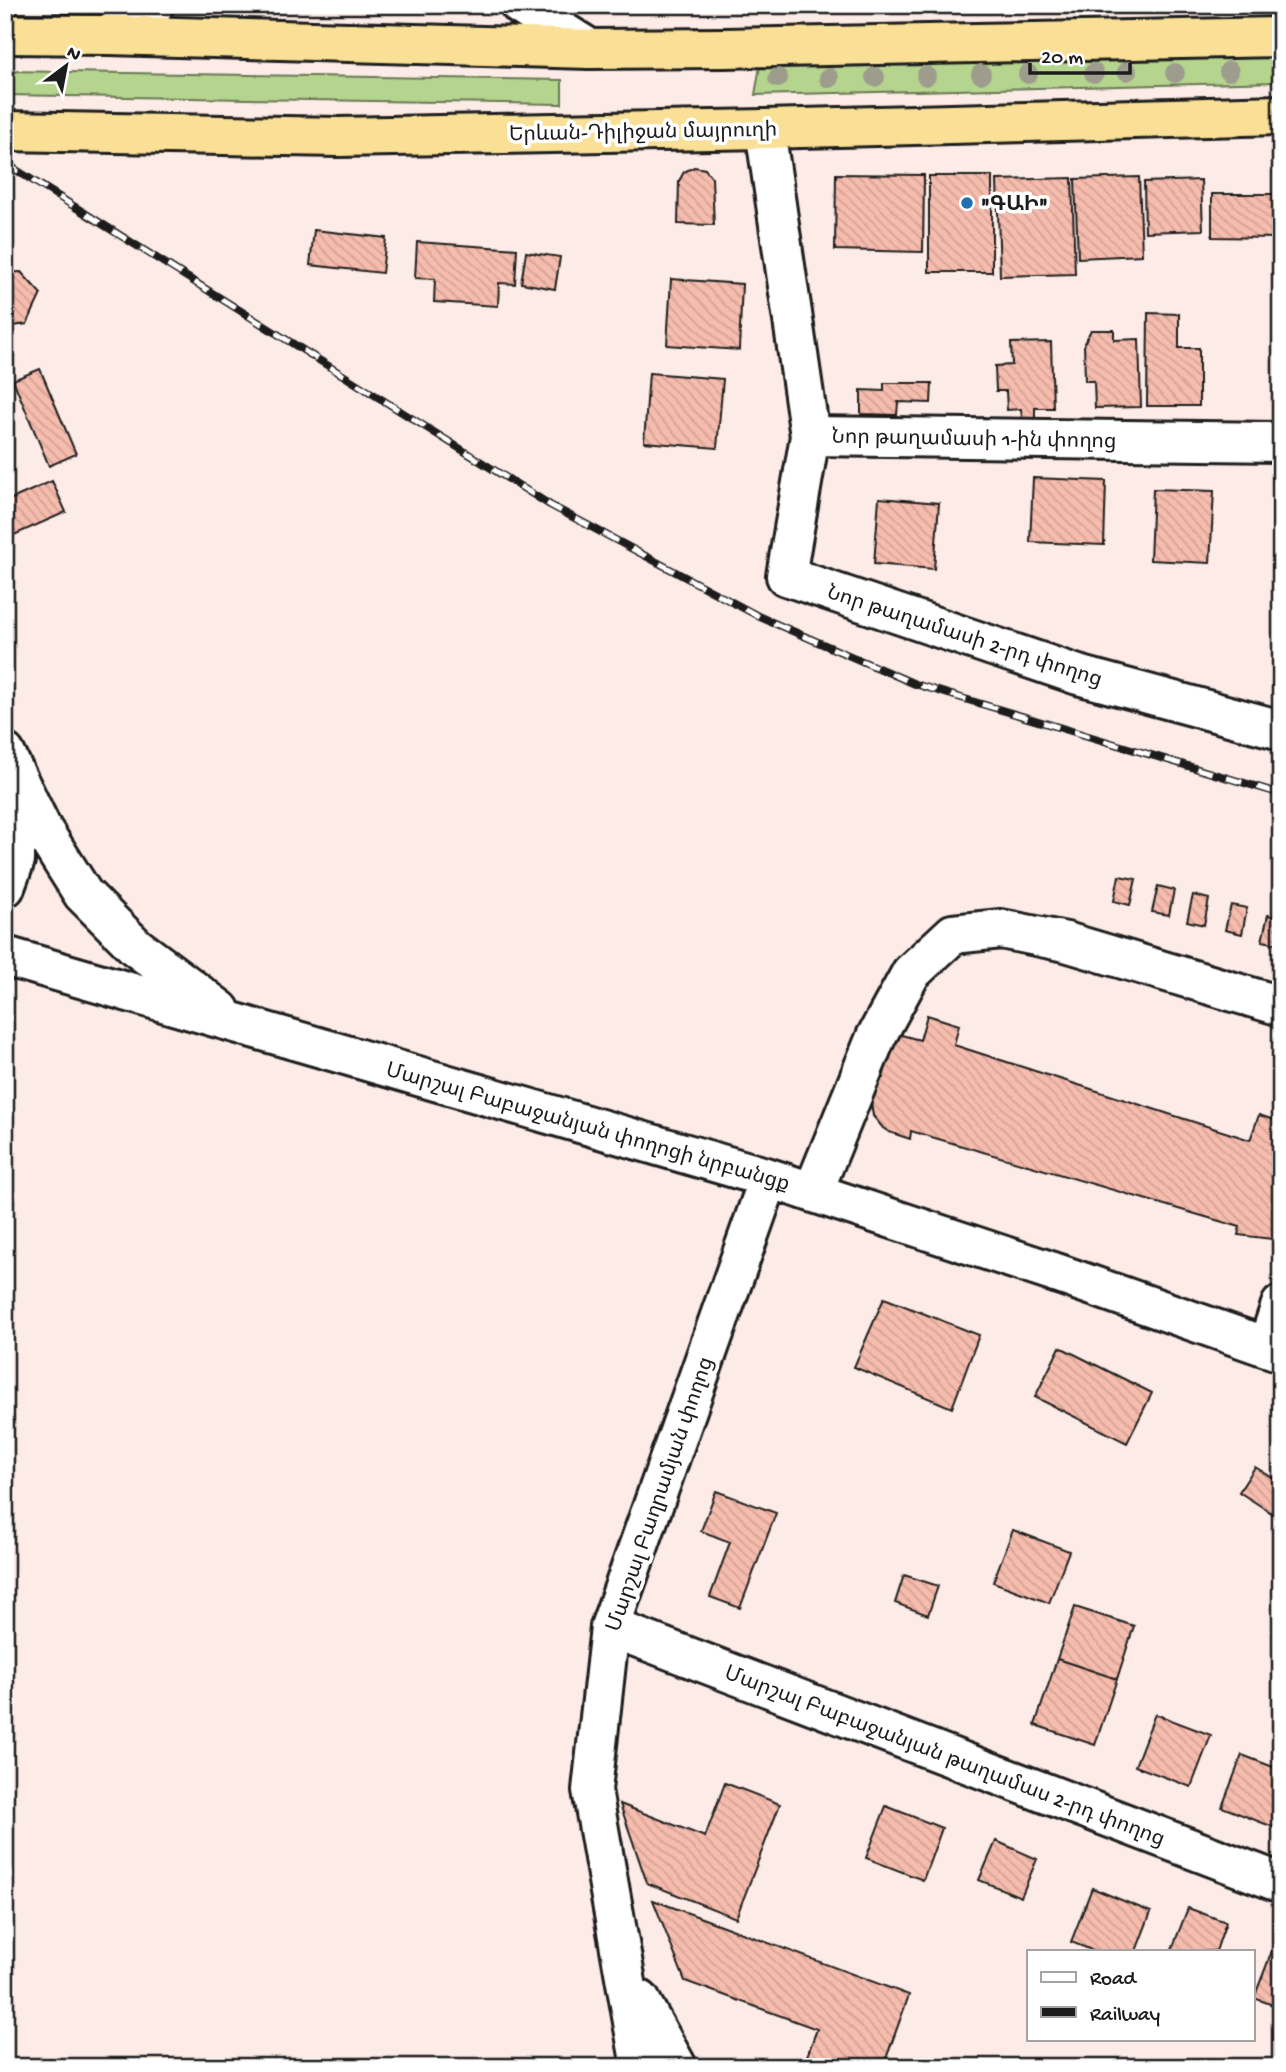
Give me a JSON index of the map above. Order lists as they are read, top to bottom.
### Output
{
  "streets": {
    "highway": ["Երևան-Դիլիջան մայրուղի"],
    "street": [
      "Նոր թաղամասի 1-ին փողոց",
      "Նոր թաղամասի 2-րդ փողոց",
      "Մարշալ Բաբաջանյան փողոցի նրբանցք",
      "Մարշալ Բաղրամյան փողոց",
      "Մարշալ Բաբաջանյան թաղամաս 2-րդ փողոց"
    ]
  },
  "crossings": [
    ["Երևան-Դիլիջան մայրուղի", "Նոր թաղամասի 1-ին փողոց"],
    ["Նոր թաղամասի 1-ին փողոց", "Նոր թաղամասի 2-րդ փողոց"],
    ["Մարշալ Բաբաջանյան փողոցի նրբանցք", "Մարշալ Բաղրամյան փողոց"],
    ["Մարշալ Բաղրամյան փողոց", "Մարշալ Բաբաջանյան թաղամաս 2-րդ փողոց"]
  ],
  "places": ["\"ԳԱԻ\""],
  "legend": ["Road", "Railway"],
  "scale_bar": "20 m",
  "north": "top right"
}
